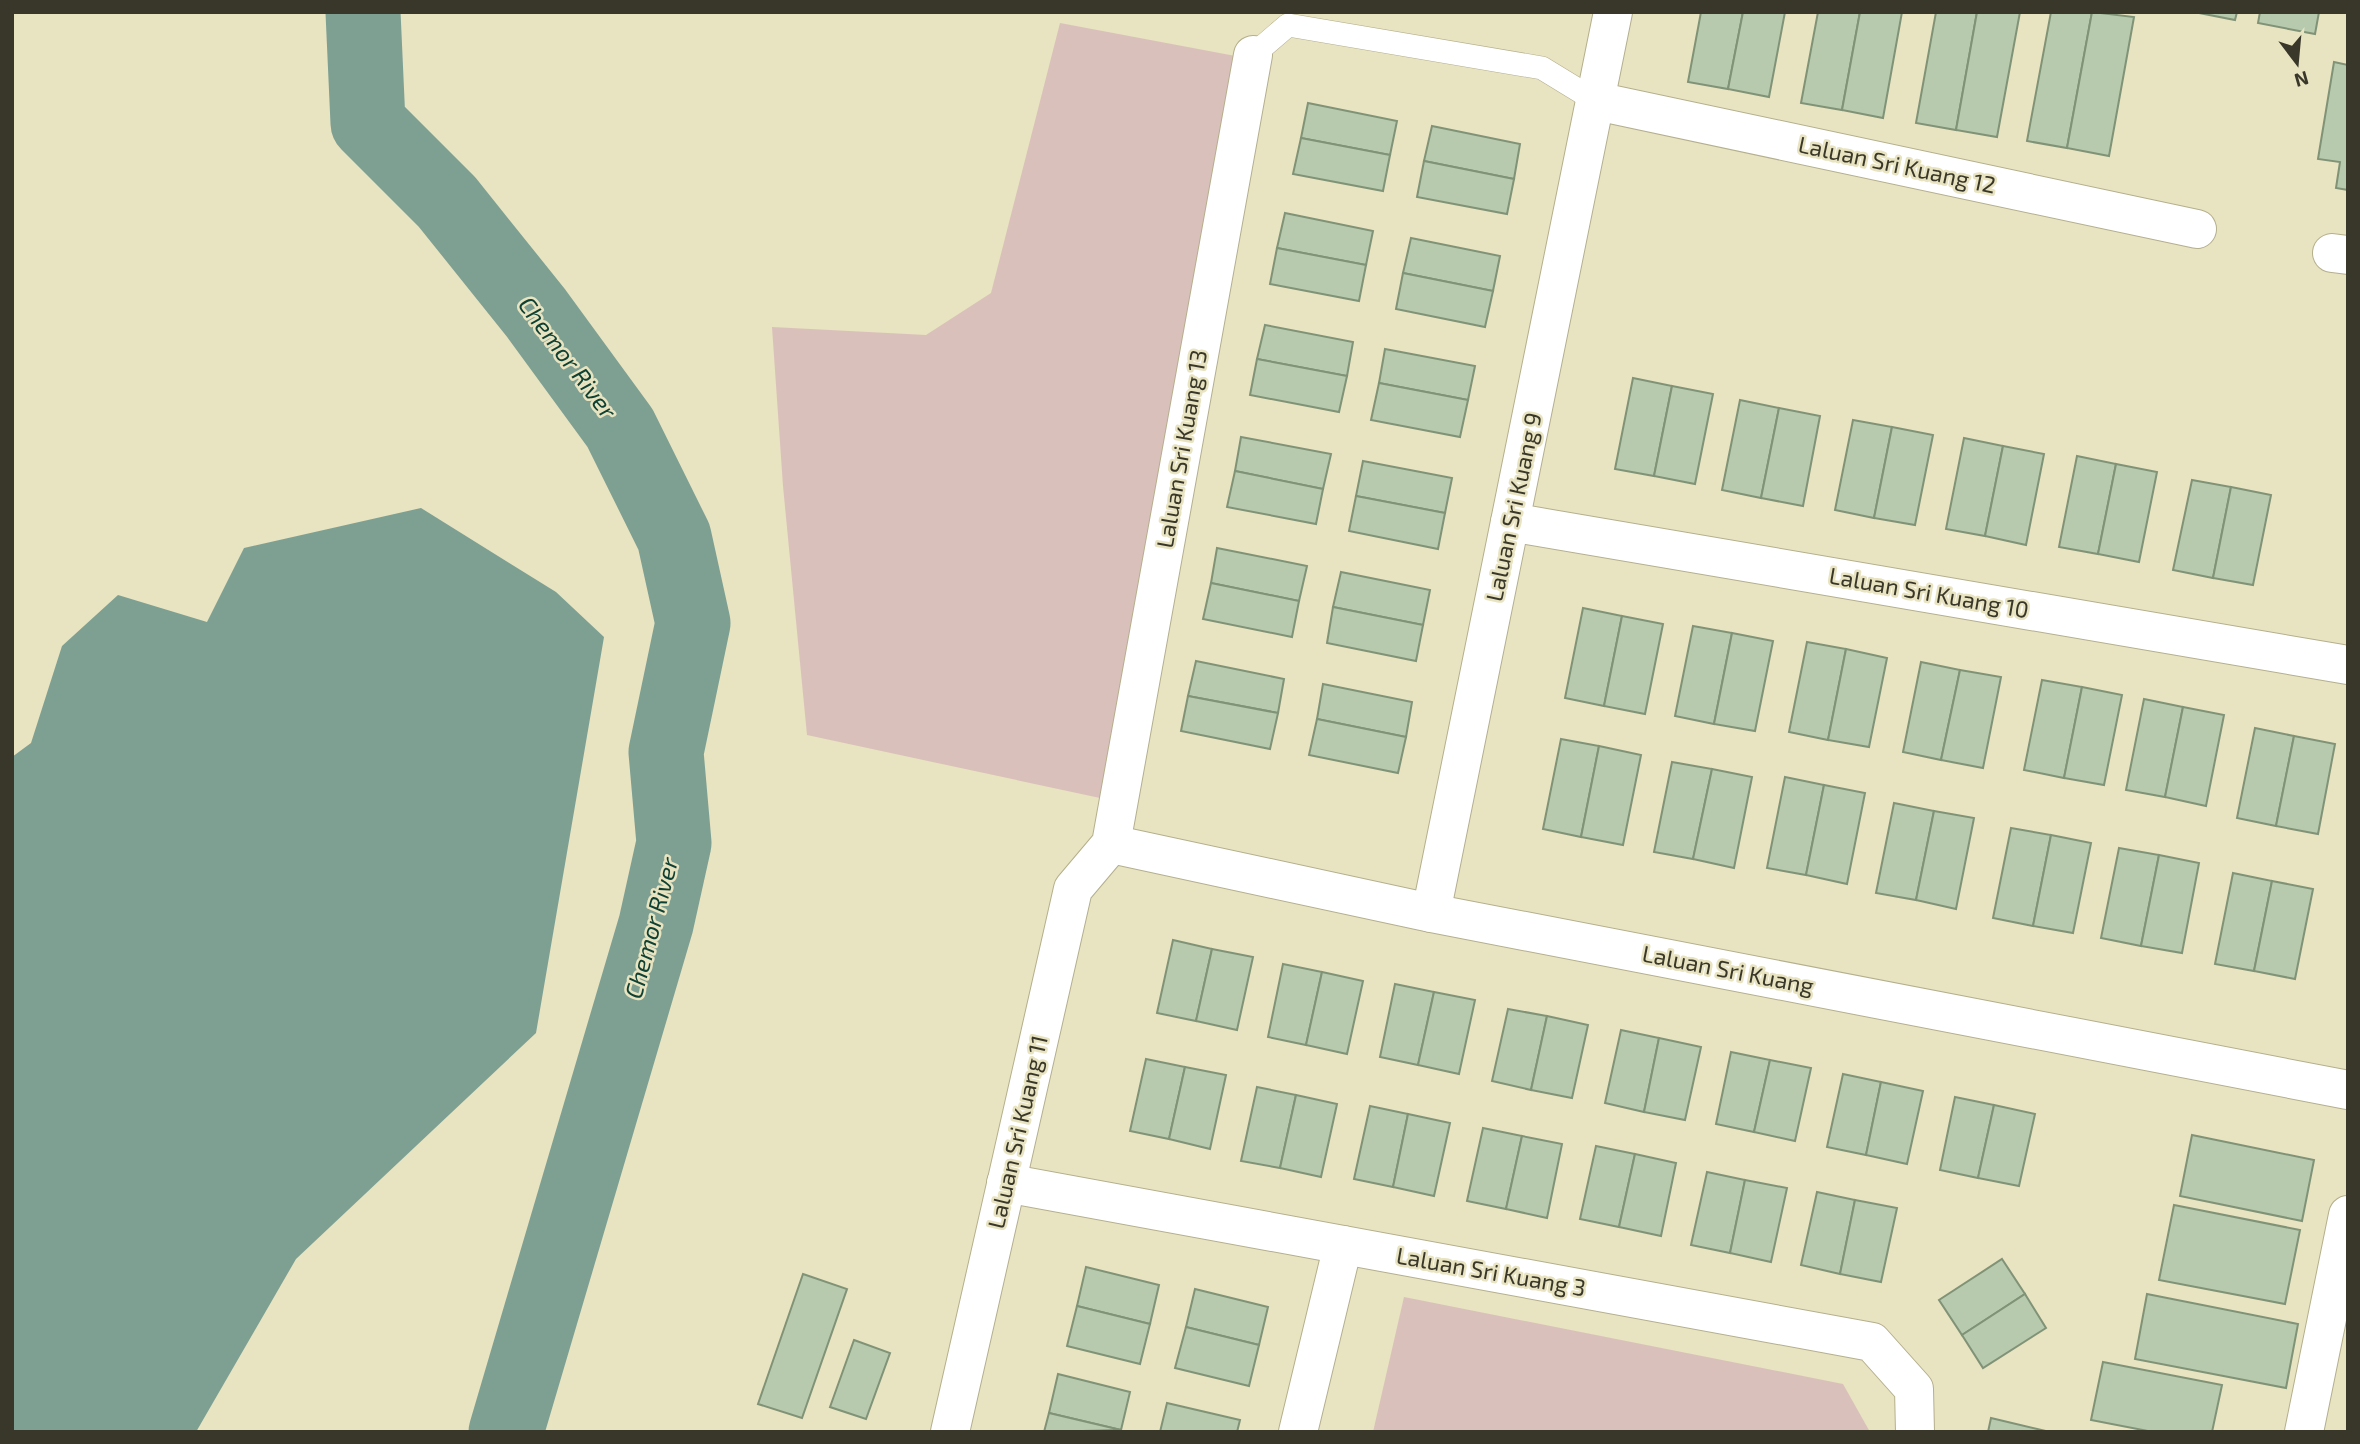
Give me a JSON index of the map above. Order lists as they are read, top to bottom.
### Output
{
  "streets": {
    "street": [
      "Laluan Sri Kuang 12",
      "Laluan Sri Kuang 13",
      "Laluan Sri Kuang 9",
      "Laluan Sri Kuang 10",
      "Laluan Sri Kuang",
      "Laluan Sri Kuang 11",
      "Laluan Sri Kuang 3"
    ]
  },
  "crossings": [
    ["Laluan Sri Kuang 12", "Laluan Sri Kuang 9"],
    ["Laluan Sri Kuang 13", "Laluan Sri Kuang"],
    ["Laluan Sri Kuang 13", "Laluan Sri Kuang 11"],
    ["Laluan Sri Kuang 9", "Laluan Sri Kuang 10"],
    ["Laluan Sri Kuang 9", "Laluan Sri Kuang"],
    ["Laluan Sri Kuang", "Laluan Sri Kuang 11"],
    ["Laluan Sri Kuang 11", "Laluan Sri Kuang 3"]
  ],
  "water": ["Chemor River"],
  "north": "bottom"
}
